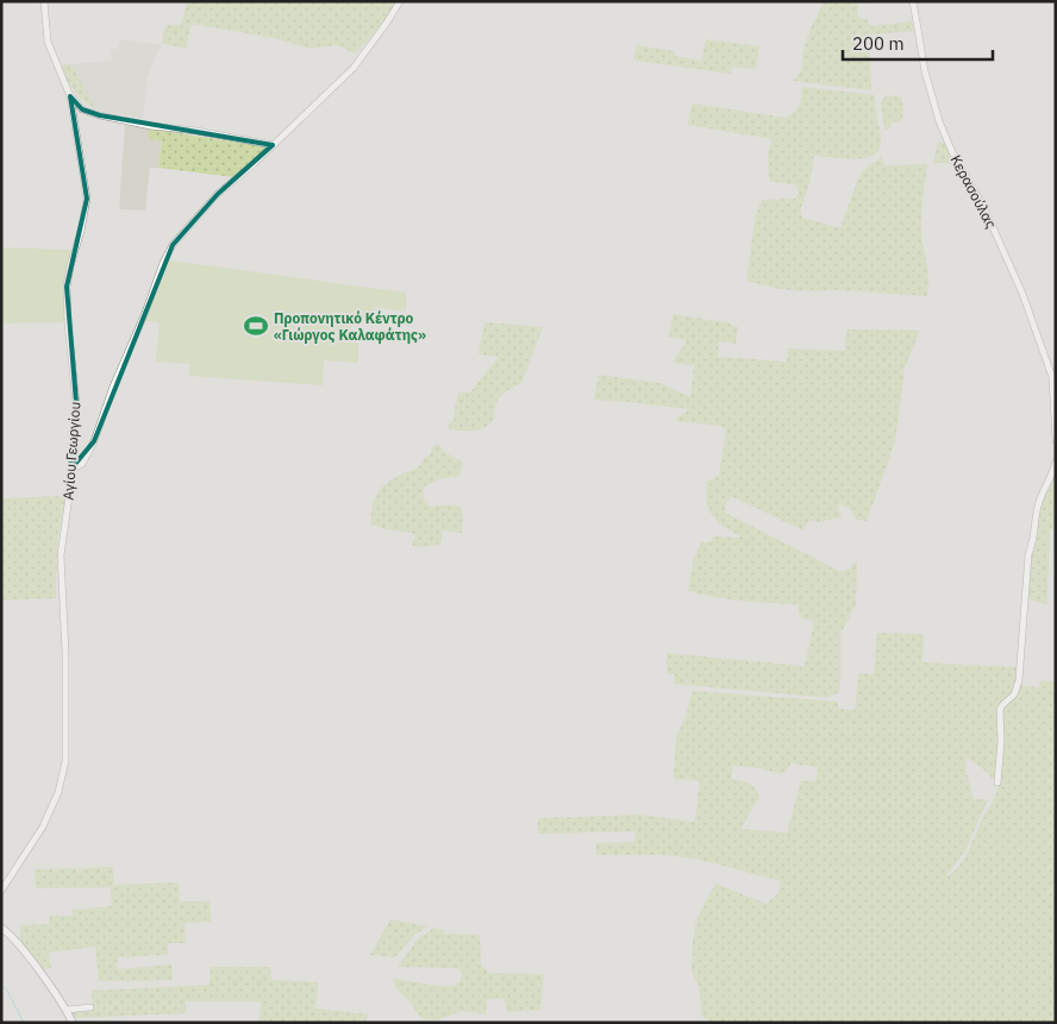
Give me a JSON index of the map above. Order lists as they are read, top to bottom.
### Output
{
  "streets": {
    "street": ["Κερασούλας", "Αγίου Γεωργίου"]
  },
  "places": {
    "sports": ["Προπονητικό Κέντρο «Γιώργος Καλαφάτης»"]
  },
  "scale_bar": "200 m"
}
